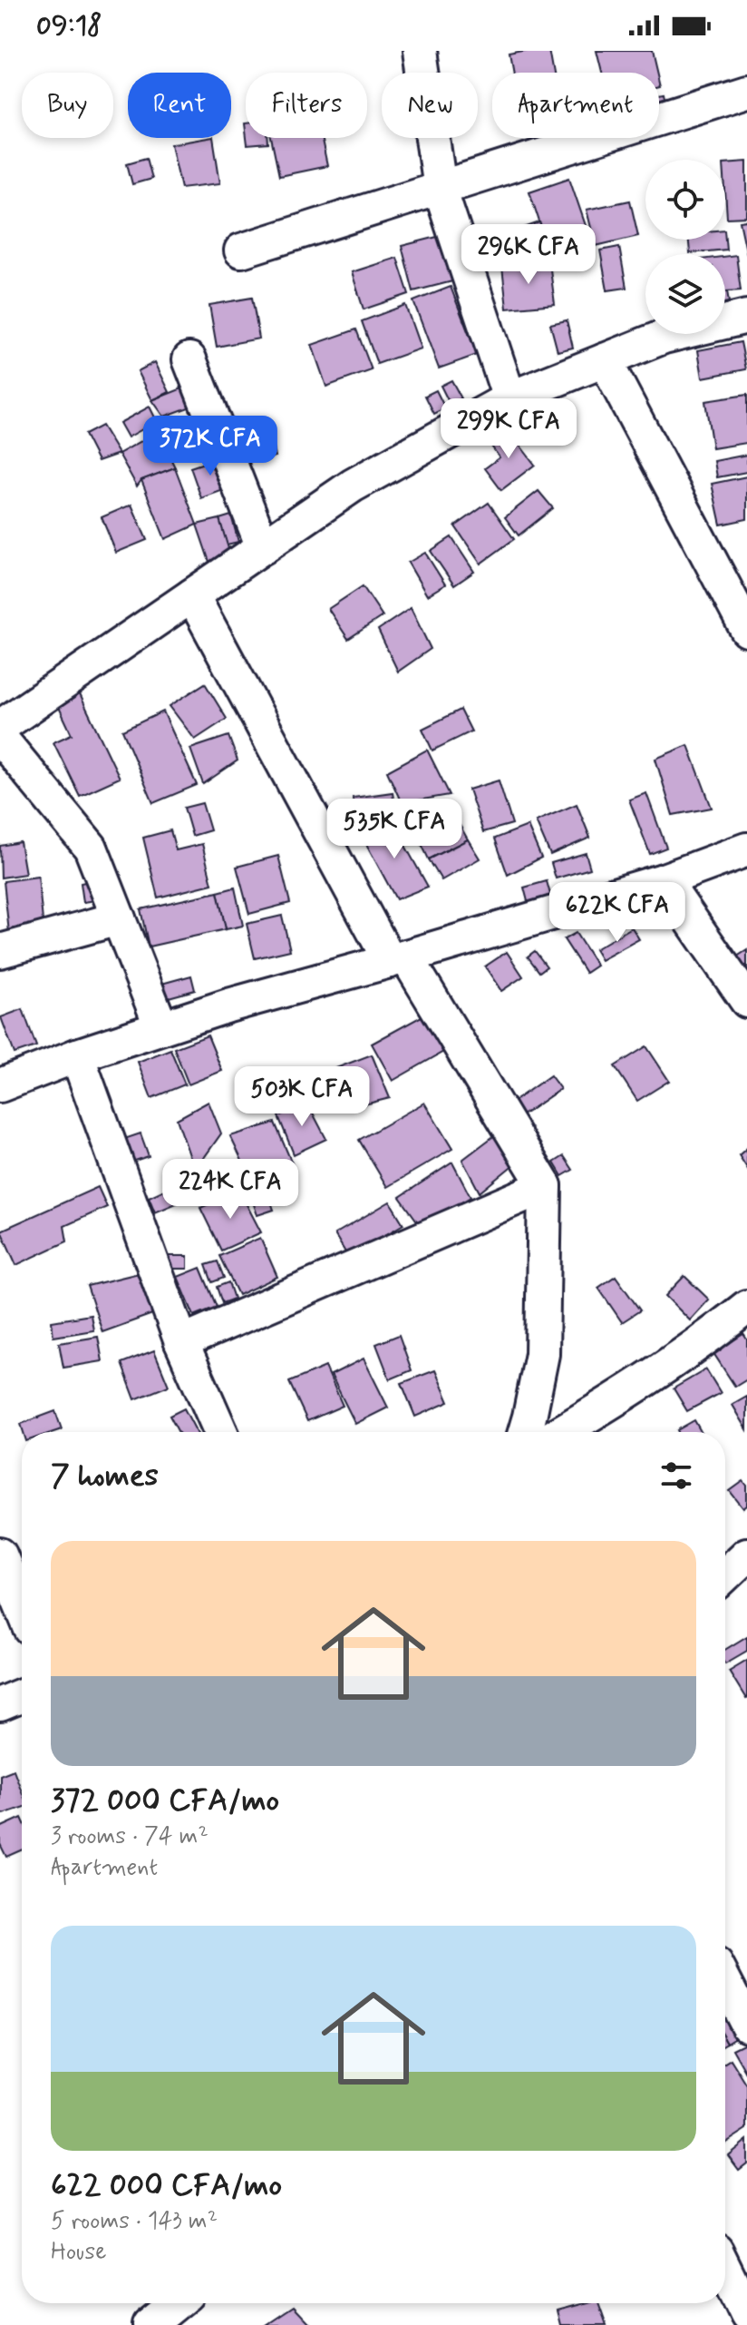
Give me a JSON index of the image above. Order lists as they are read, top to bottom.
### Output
{
  "page": {
    "status": "09:18",
    "chip": [
      "Buy",
      "Rent",
      "Filters",
      "New",
      "Apartment"
    ],
    "price": [
      "296K CFA",
      "299K CFA",
      "372K CFA",
      "535K CFA",
      "622K CFA",
      "503K CFA",
      "224K CFA"
    ],
    "heading": "7 homes",
    "list": [
      {
        "name": "372 000 CFA/mo",
        "note": "3 rooms · 74 m² · Apartment"
      },
      {
        "name": "622 000 CFA/mo",
        "note": "5 rooms · 143 m² · House"
      }
    ]
  }
}
